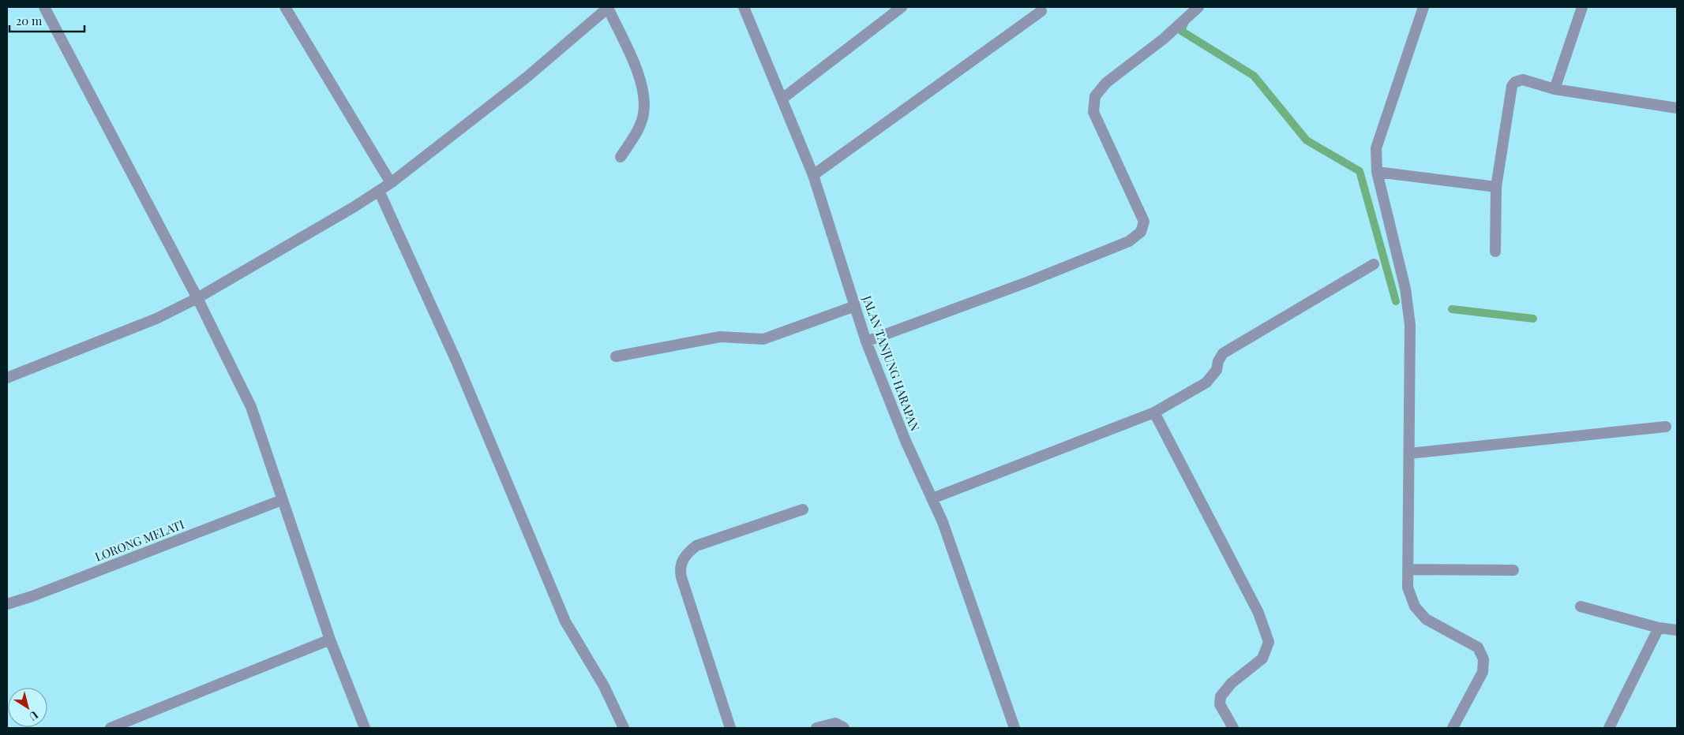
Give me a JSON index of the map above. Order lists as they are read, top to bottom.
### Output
{
  "streets": {
    "street": ["JALAN TANJUNG HARAPAN", "LORONG MELATI"]
  },
  "scale_bar": "20 m",
  "north": "bottom right"
}
